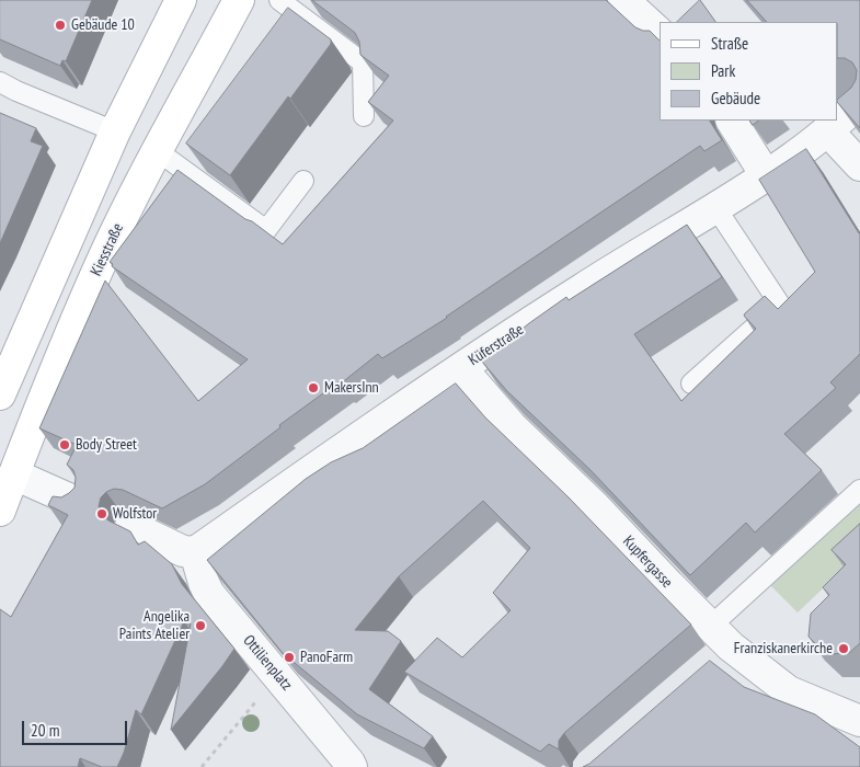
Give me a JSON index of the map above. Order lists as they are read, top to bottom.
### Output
{
  "streets": {
    "main road": ["Kiesstraße"],
    "street": ["Küferstraße", "Kupfergasse", "Ottilienplatz"]
  },
  "crossings": [
    ["Küferstraße", "Kupfergasse"],
    ["Küferstraße", "Ottilienplatz"]
  ],
  "places": [
    "Gebäude 10",
    "MakersInn",
    "Body Street",
    "Wolfstor",
    "Angelika Paints Atelier",
    "Franziskanerkirche",
    "PanoFarm"
  ],
  "legend": ["Straße", "Park", "Gebäude"],
  "scale_bar": "20 m"
}
